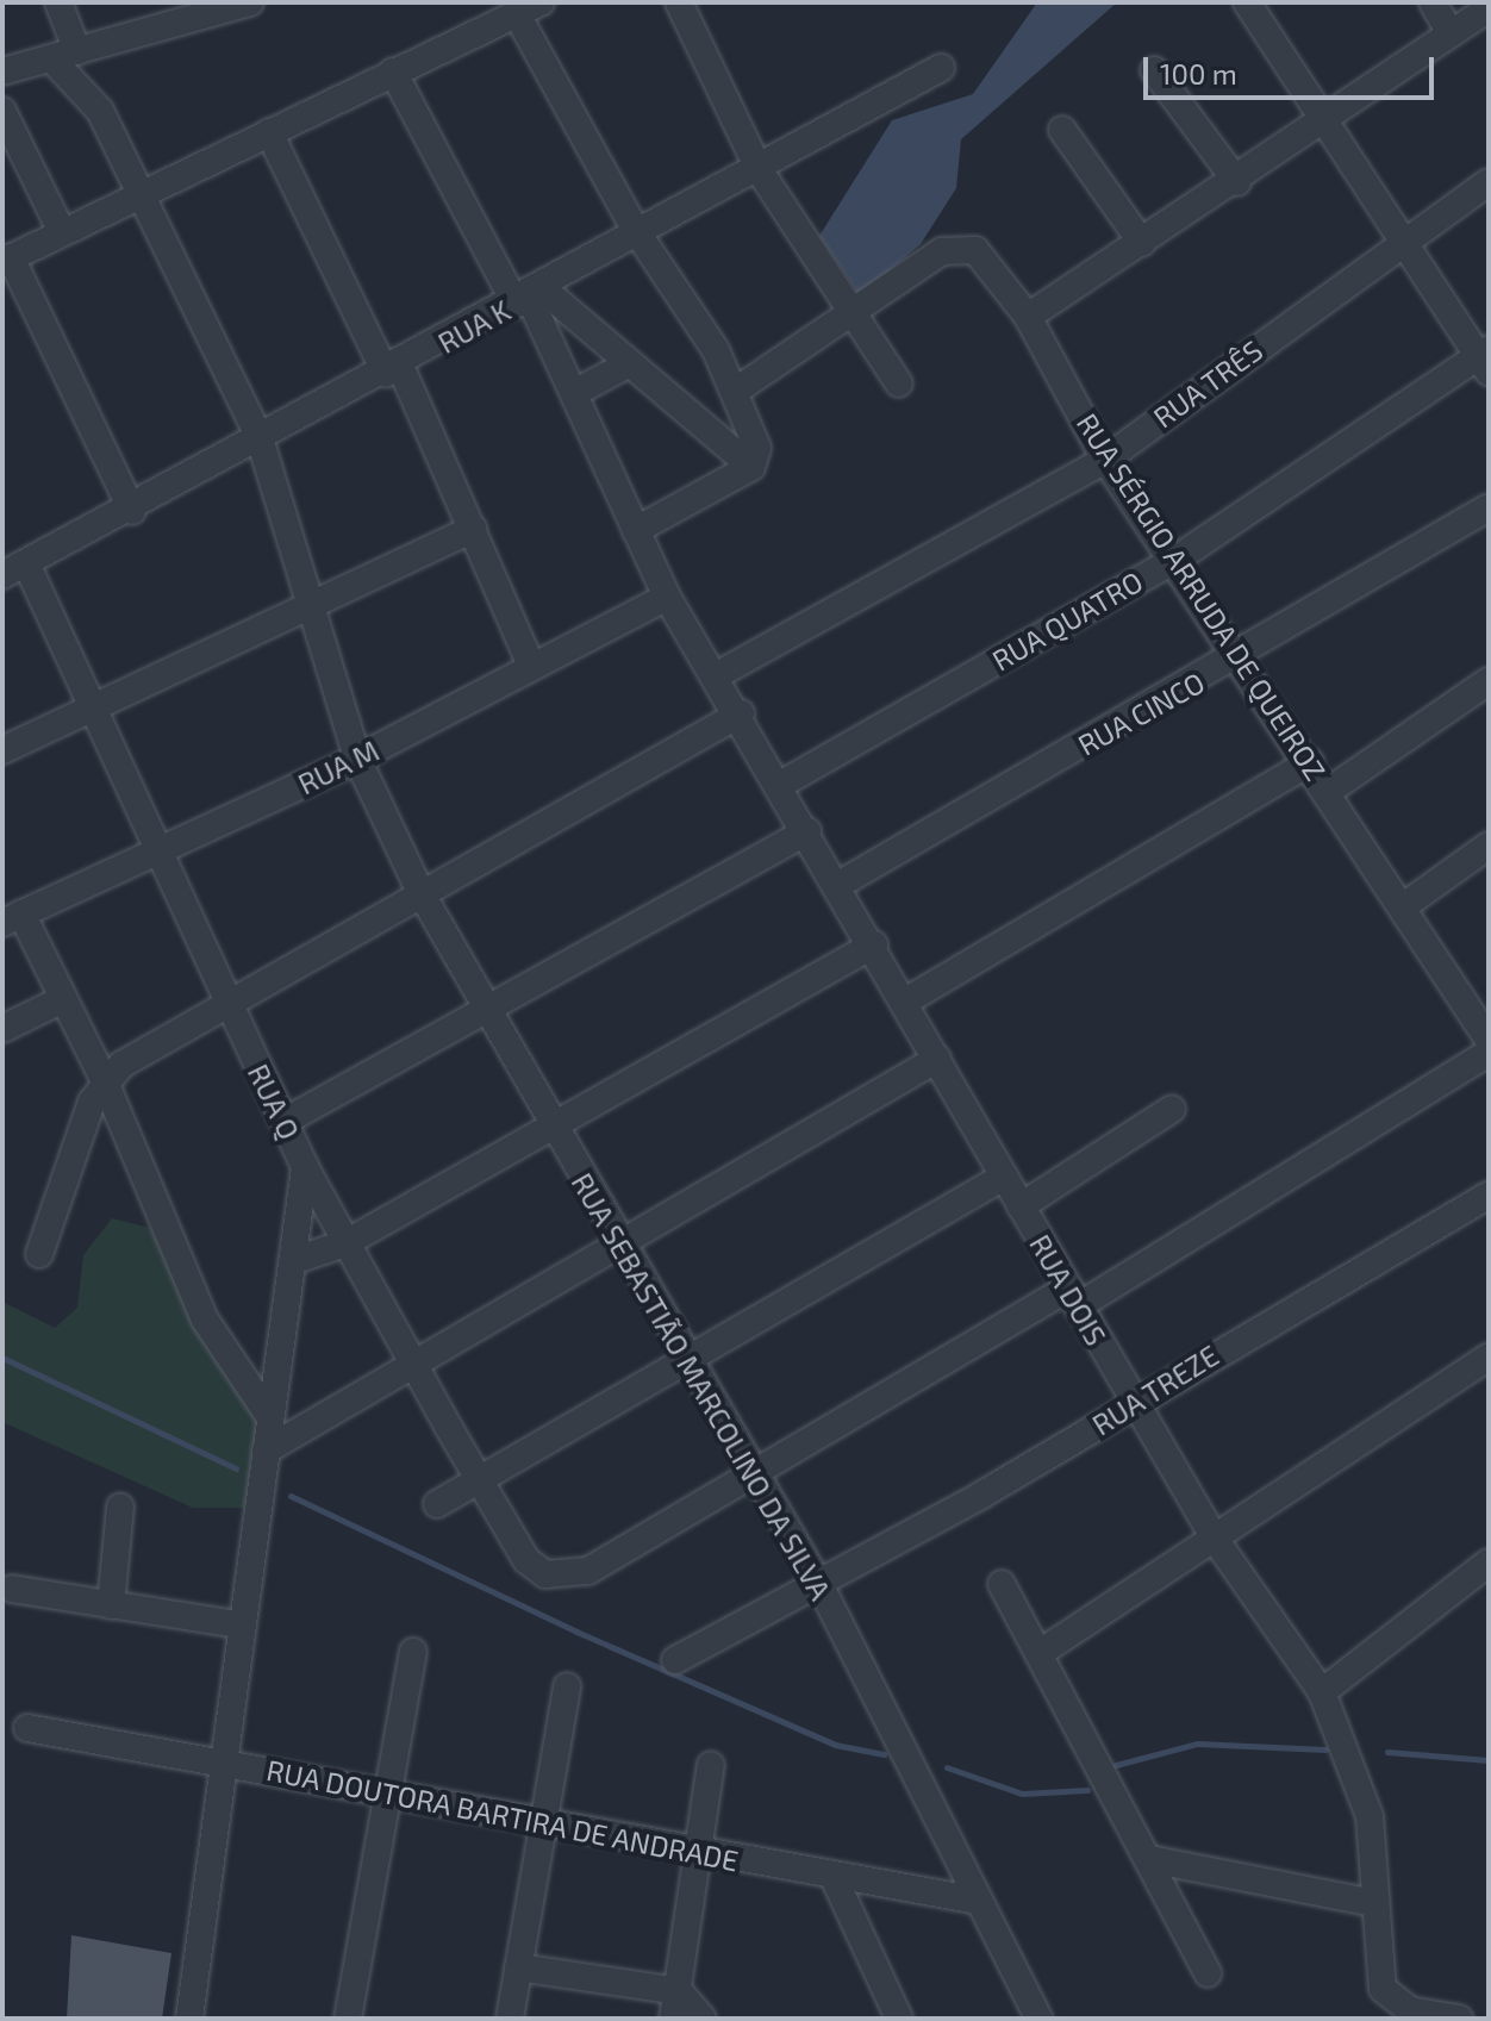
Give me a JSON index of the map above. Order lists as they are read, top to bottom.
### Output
{
  "streets": {
    "street": [
      "RUA K",
      "RUA TRÊS",
      "RUA SÉRGIO ARRUDA DE QUEIROZ",
      "RUA QUATRO",
      "RUA CINCO",
      "RUA M",
      "RUA Q",
      "RUA DOIS",
      "RUA SEBASTIÃO MARCOLINO DA SILVA",
      "RUA TREZE",
      "RUA DOUTORA BARTIRA DE ANDRADE"
    ]
  },
  "crossings": [
    ["RUA K", "RUA Q"],
    ["RUA K", "RUA DOIS"],
    ["RUA K", "RUA SEBASTIÃO MARCOLINO DA SILVA"],
    ["RUA TRÊS", "RUA SÉRGIO ARRUDA DE QUEIROZ"],
    ["RUA TRÊS", "RUA DOIS"],
    ["RUA SÉRGIO ARRUDA DE QUEIROZ", "RUA QUATRO"],
    ["RUA SÉRGIO ARRUDA DE QUEIROZ", "RUA CINCO"],
    ["RUA QUATRO", "RUA DOIS"],
    ["RUA CINCO", "RUA DOIS"],
    ["RUA M", "RUA Q"],
    ["RUA M", "RUA DOIS"],
    ["RUA M", "RUA SEBASTIÃO MARCOLINO DA SILVA"],
    ["RUA Q", "RUA SEBASTIÃO MARCOLINO DA SILVA"],
    ["RUA DOIS", "RUA TREZE"],
    ["RUA SEBASTIÃO MARCOLINO DA SILVA", "RUA TREZE"],
    ["RUA SEBASTIÃO MARCOLINO DA SILVA", "RUA DOUTORA BARTIRA DE ANDRADE"]
  ],
  "scale_bar": "100 m"
}
